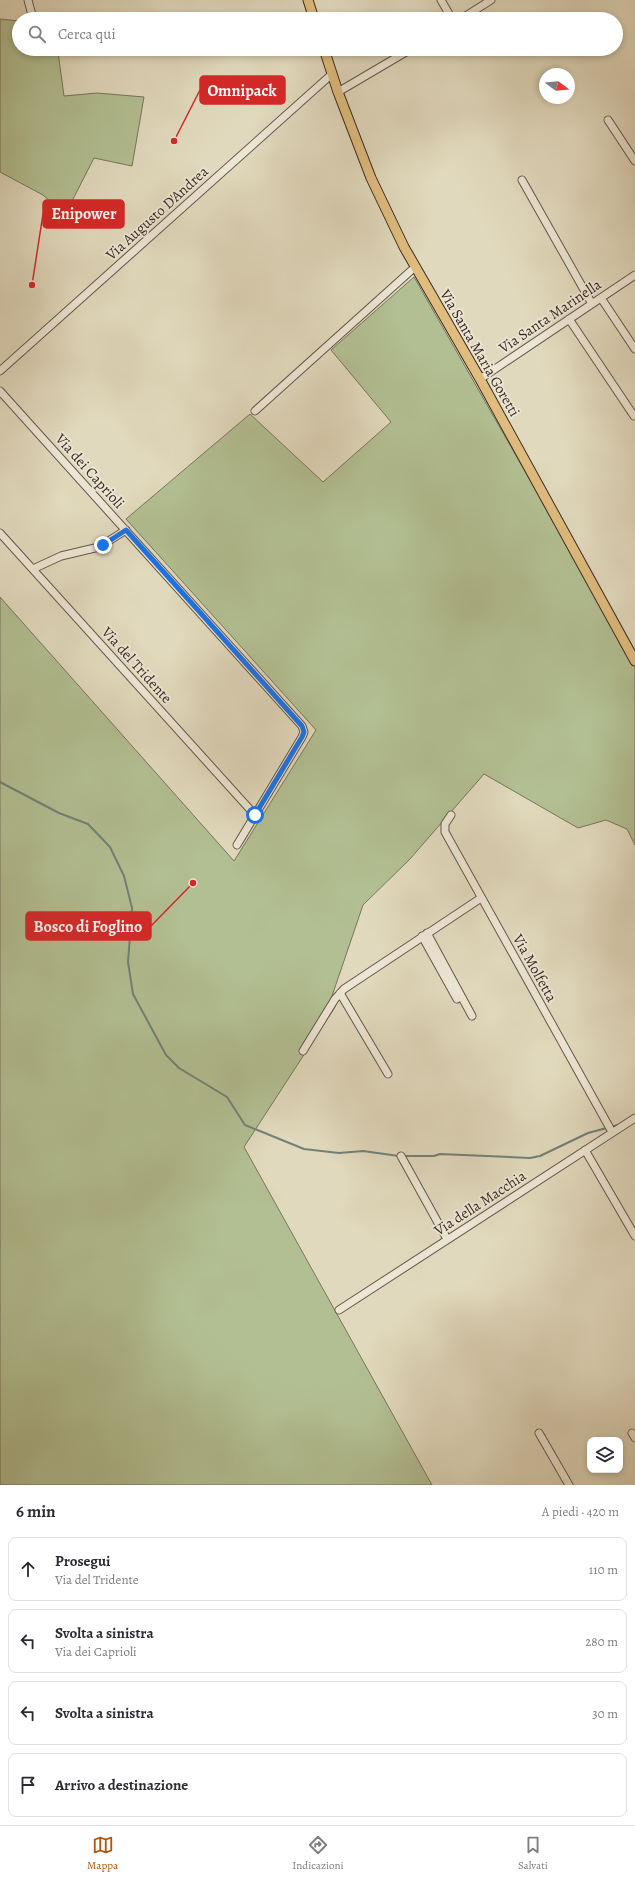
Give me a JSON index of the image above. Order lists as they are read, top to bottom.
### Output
{
  "streets": {
    "main road": ["Via Santa Maria Goretti"],
    "street": [
      "Via Augusto D'Andrea",
      "Via Santa Marinella",
      "Via dei Caprioli",
      "Via del Tridente",
      "Via Molfetta",
      "Via della Macchia"
    ]
  },
  "crossings": [
    ["Via Augusto D'Andrea", "Via Santa Maria Goretti"],
    ["Via Santa Marinella", "Via Santa Maria Goretti"],
    ["Via dei Caprioli", "Via del Tridente"],
    ["Via Molfetta", "Via della Macchia"]
  ],
  "places": ["Omnipack", "Enipower", "Bosco di Foglino"],
  "north": "right",
  "page": {
    "search": "Cerca qui",
    "heading": ["6 min", "A piedi · 420 m"],
    "list": [
      ["Prosegui", "Via del Tridente", "110 m"],
      ["Svolta a sinistra", "Via dei Caprioli", "280 m"],
      ["Svolta a sinistra", "30 m"],
      "Arrivo a destinazione"
    ],
    "nav": ["Mappa", "Indicazioni", "Salvati"]
  }
}
